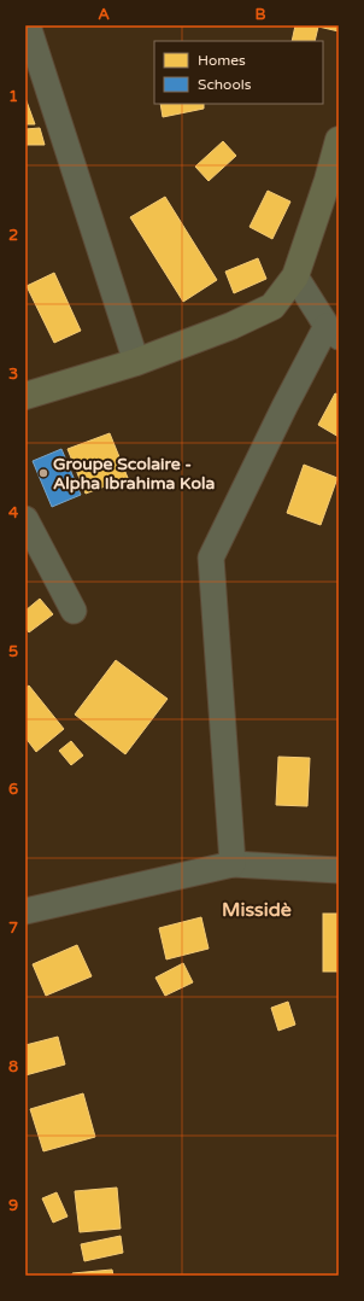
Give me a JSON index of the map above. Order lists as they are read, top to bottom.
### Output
{
  "districts": ["Missidè"],
  "places": ["Groupe Scolaire - Alpha Ibrahima Kola"],
  "legend": ["Homes", "Schools"],
  "grid": {
    "columns": ["A", "B"],
    "rows": [
      "1",
      "2",
      "3",
      "4",
      "5",
      "6",
      "7",
      "8",
      "9"
    ]
  }
}
